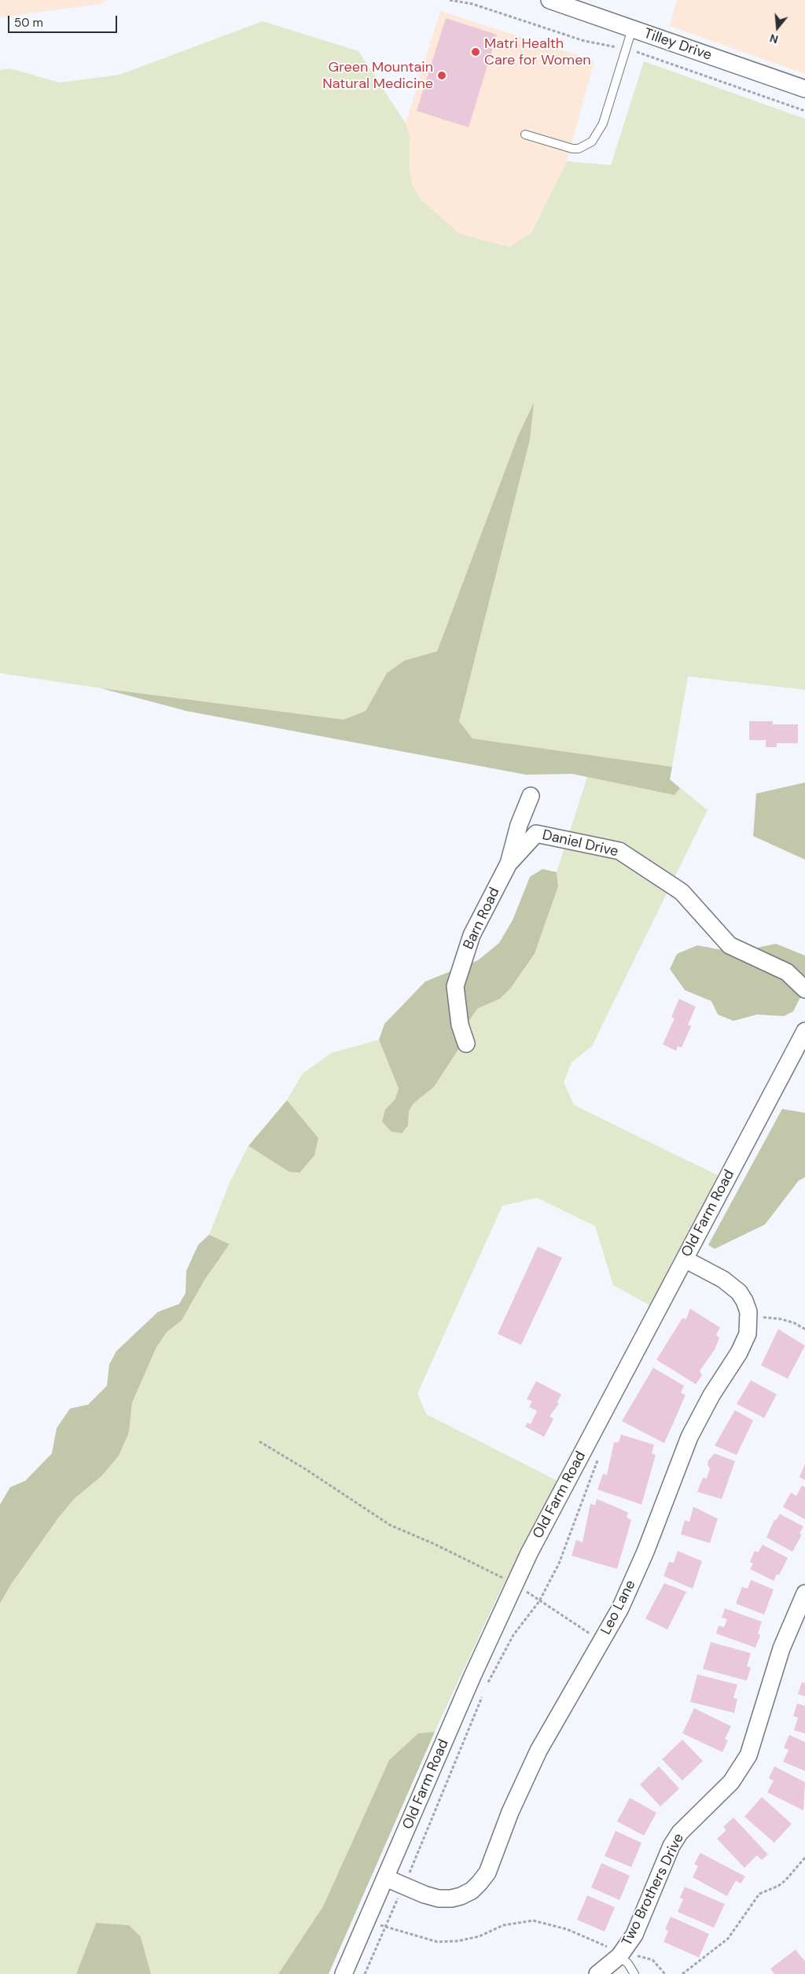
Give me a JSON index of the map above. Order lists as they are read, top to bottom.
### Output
{
  "streets": {
    "street": [
      "Tilley Drive",
      "Daniel Drive",
      "Barn Road",
      "Old Farm Road",
      "Leo Lane",
      "Two Brothers Drive"
    ]
  },
  "crossings": [
    ["Daniel Drive", "Barn Road"],
    ["Old Farm Road", "Leo Lane"]
  ],
  "places": ["Matri Health Care for Women", "Green Mountain Natural Medicine"],
  "scale_bar": "50 m",
  "north": "bottom"
}
